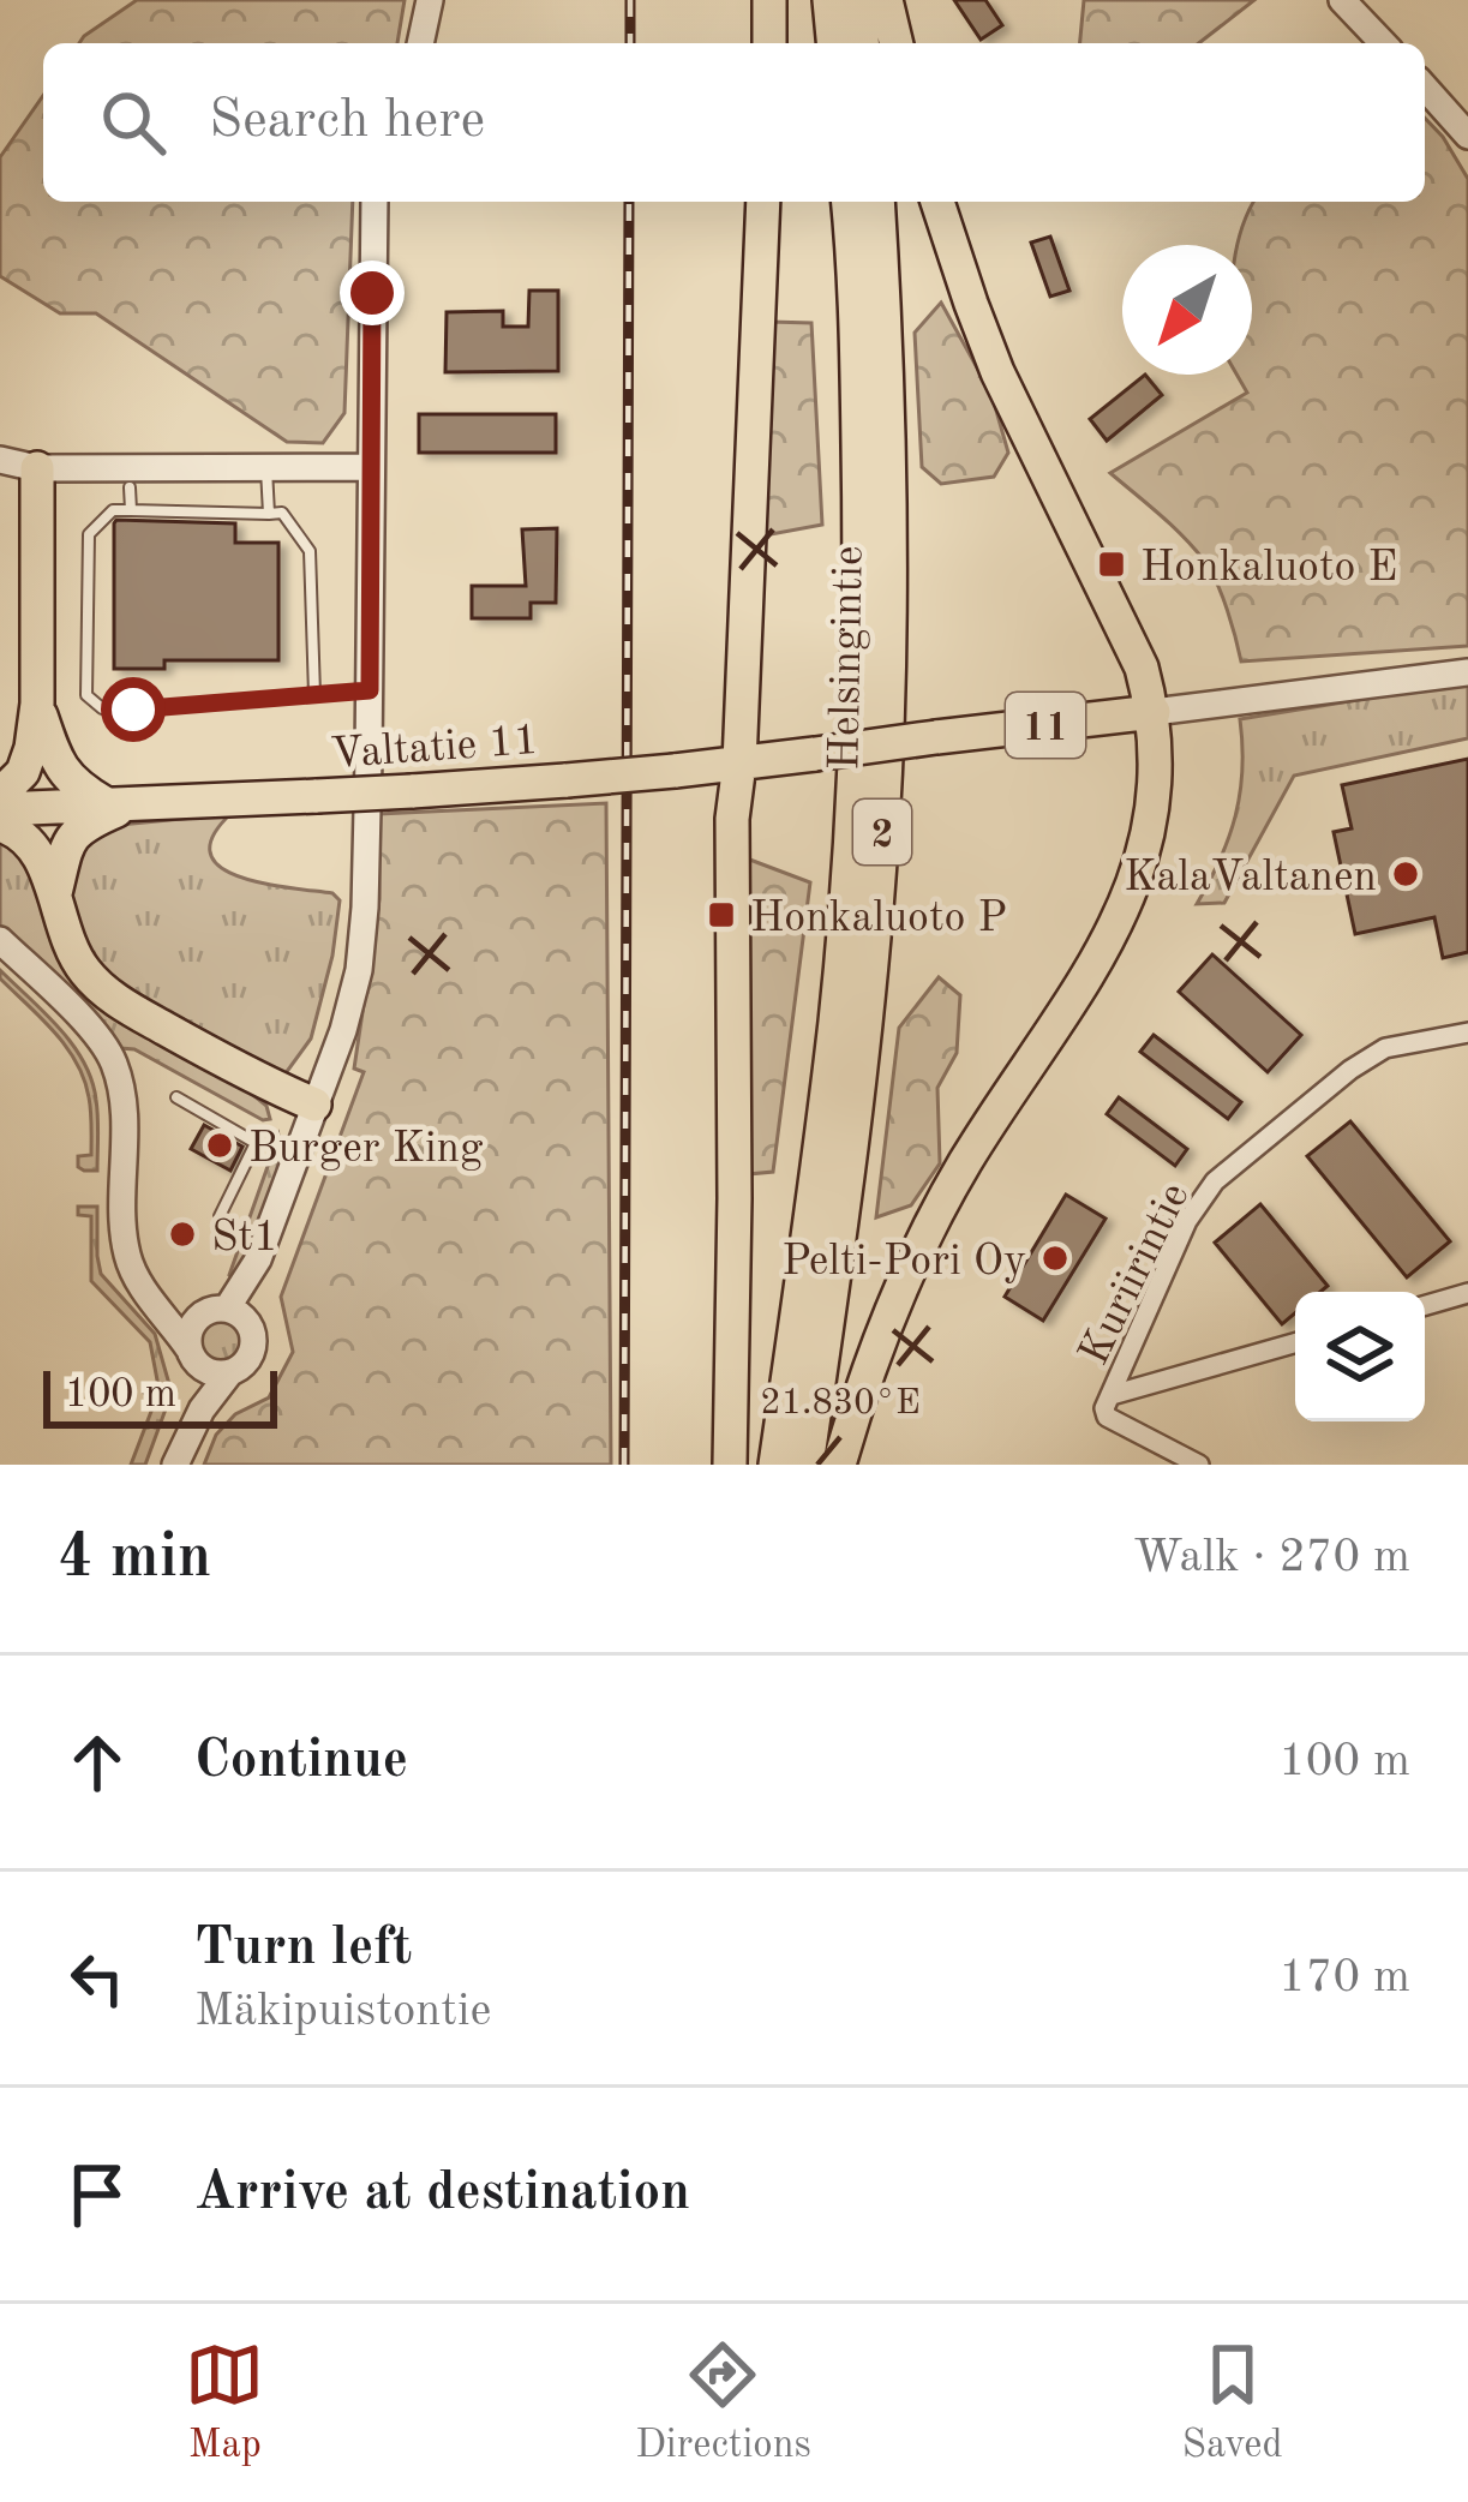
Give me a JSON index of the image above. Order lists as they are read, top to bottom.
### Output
{
  "streets": {
    "highway": [
      "Helsingintie",
      "11",
      "Valtatie 11",
      "2"
    ],
    "street": ["Kuriirintie"]
  },
  "crossings": [
    ["11", "Valtatie 11"]
  ],
  "places": {
    "transit": ["Honkaluoto E", "Honkaluoto P"],
    "other": [
      "KalaValtanen",
      "Burger King",
      "St1",
      "Pelti-Pori Oy"
    ]
  },
  "scale_bar": "100 m",
  "north": "bottom left",
  "page": {
    "search": "Search here",
    "scale": "100 m",
    "heading": ["4 min", "Walk · 270 m"],
    "list": [
      ["Continue", "100 m"],
      ["Turn left", "Mäkipuistontie", "170 m"],
      "Arrive at destination"
    ],
    "nav": ["Map", "Directions", "Saved"]
  },
  "coordinates": ["21.830°E"]
}
